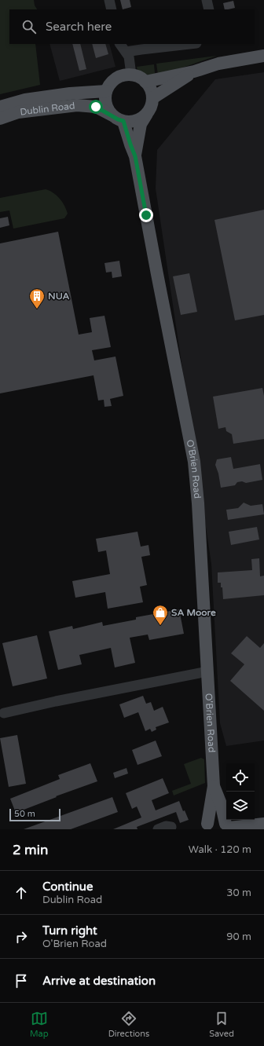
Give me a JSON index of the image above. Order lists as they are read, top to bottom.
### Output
{
  "streets": {
    "main road": ["Dublin Road", "O'Brien Road"]
  },
  "crossings": [
    ["Dublin Road", "O'Brien Road"]
  ],
  "places": {
    "building": ["NUA"],
    "shop": ["SA Moore"]
  },
  "scale_bar": "50 m",
  "page": {
    "search": "Search here",
    "scale": "50 m",
    "heading": ["2 min", "Walk · 120 m"],
    "list": [
      ["Continue", "Dublin Road", "30 m"],
      ["Turn right", "O'Brien Road", "90 m"],
      "Arrive at destination"
    ],
    "nav": ["Map", "Directions", "Saved"]
  }
}
